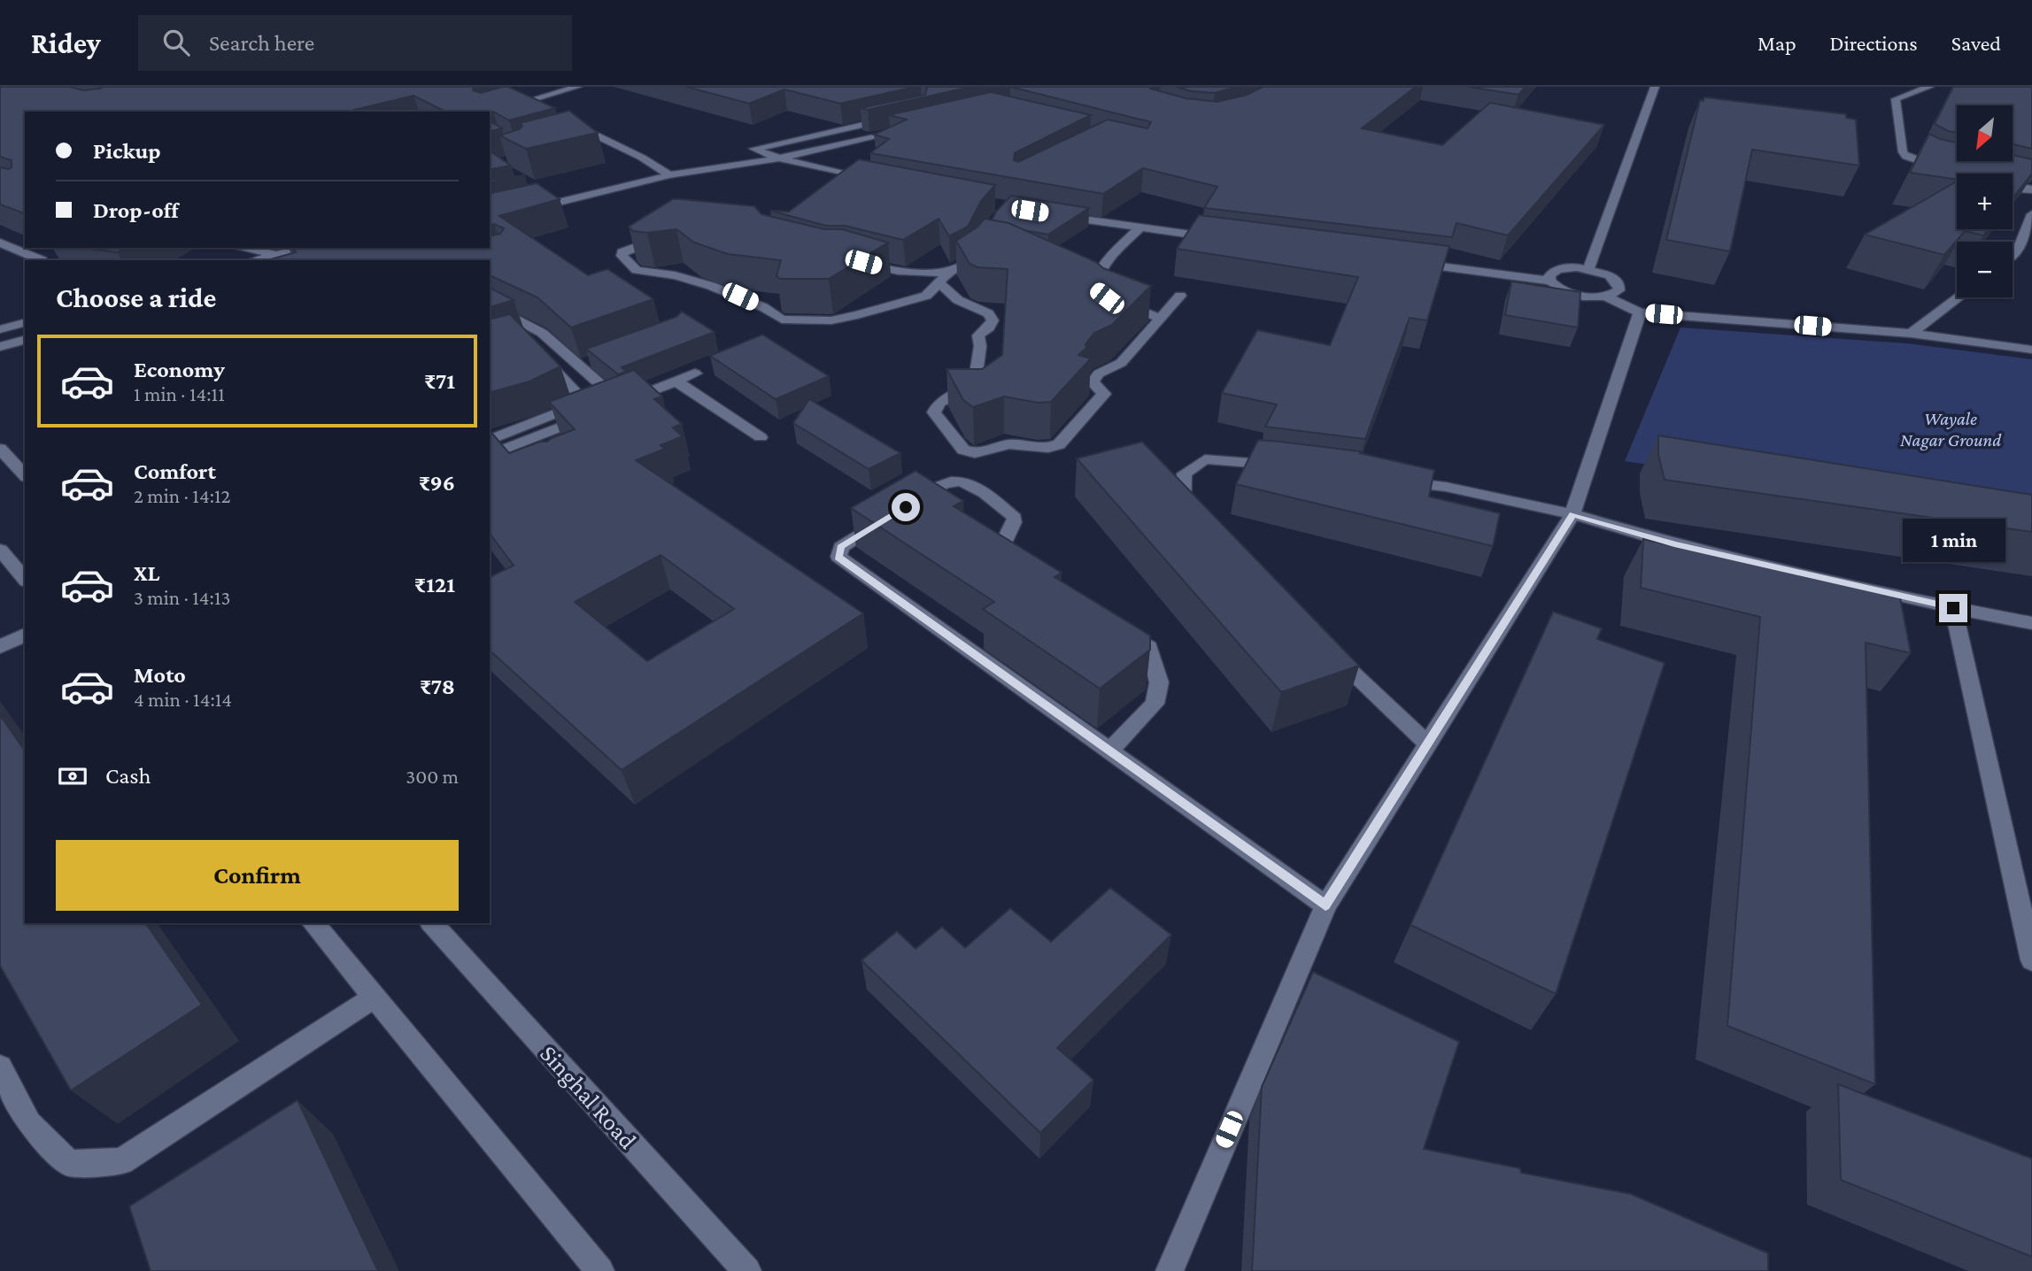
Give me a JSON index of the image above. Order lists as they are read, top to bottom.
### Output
{
  "streets": {
    "street": ["Singhal Road"]
  },
  "parks": ["Wayale Nagar Ground"],
  "north": "bottom left",
  "page": {
    "header": "Ridey",
    "search": "Search here",
    "nav": ["Map", "Directions", "Saved"],
    "map_buttons": ["+", "−"],
    "banner": ["Pickup", "Drop-off"],
    "heading": "Choose a ride",
    "list": [
      {
        "name": "Economy",
        "note": "1 min · 14:11",
        "value": "₹71"
      },
      {
        "name": "Comfort",
        "note": "2 min · 14:12",
        "value": "₹96"
      },
      {
        "name": "XL",
        "note": "3 min · 14:13",
        "value": "₹121"
      },
      {
        "name": "Moto",
        "note": "4 min · 14:14",
        "value": "₹78"
      }
    ],
    "bubble": "1 min",
    "pay": ["Cash", "300 m"],
    "buttons": "Confirm"
  }
}
